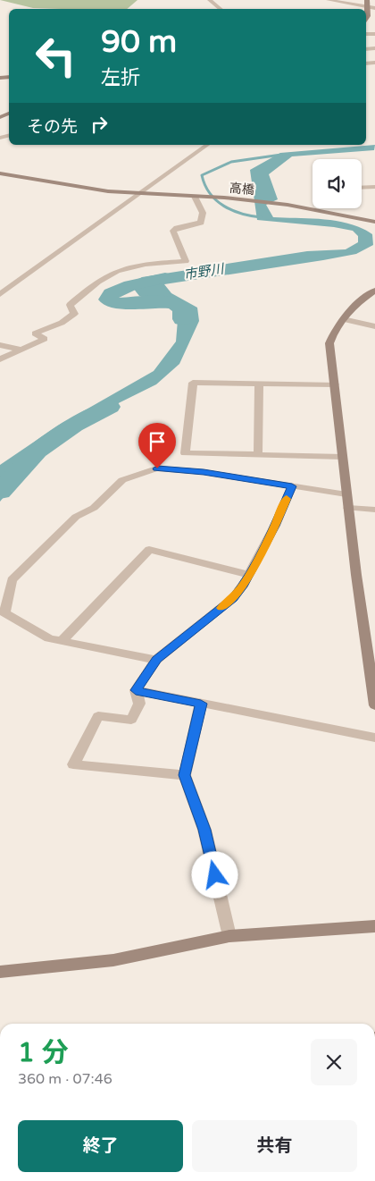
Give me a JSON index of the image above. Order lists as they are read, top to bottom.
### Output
{
  "streets": {
    "street": ["高橋"]
  },
  "water": ["市野川"],
  "page": {
    "turn": ["90 m", "左折"],
    "then": "その先",
    "heading": ["1 分", "360 m · 07:46"],
    "buttons": ["終了", "共有"]
  }
}
